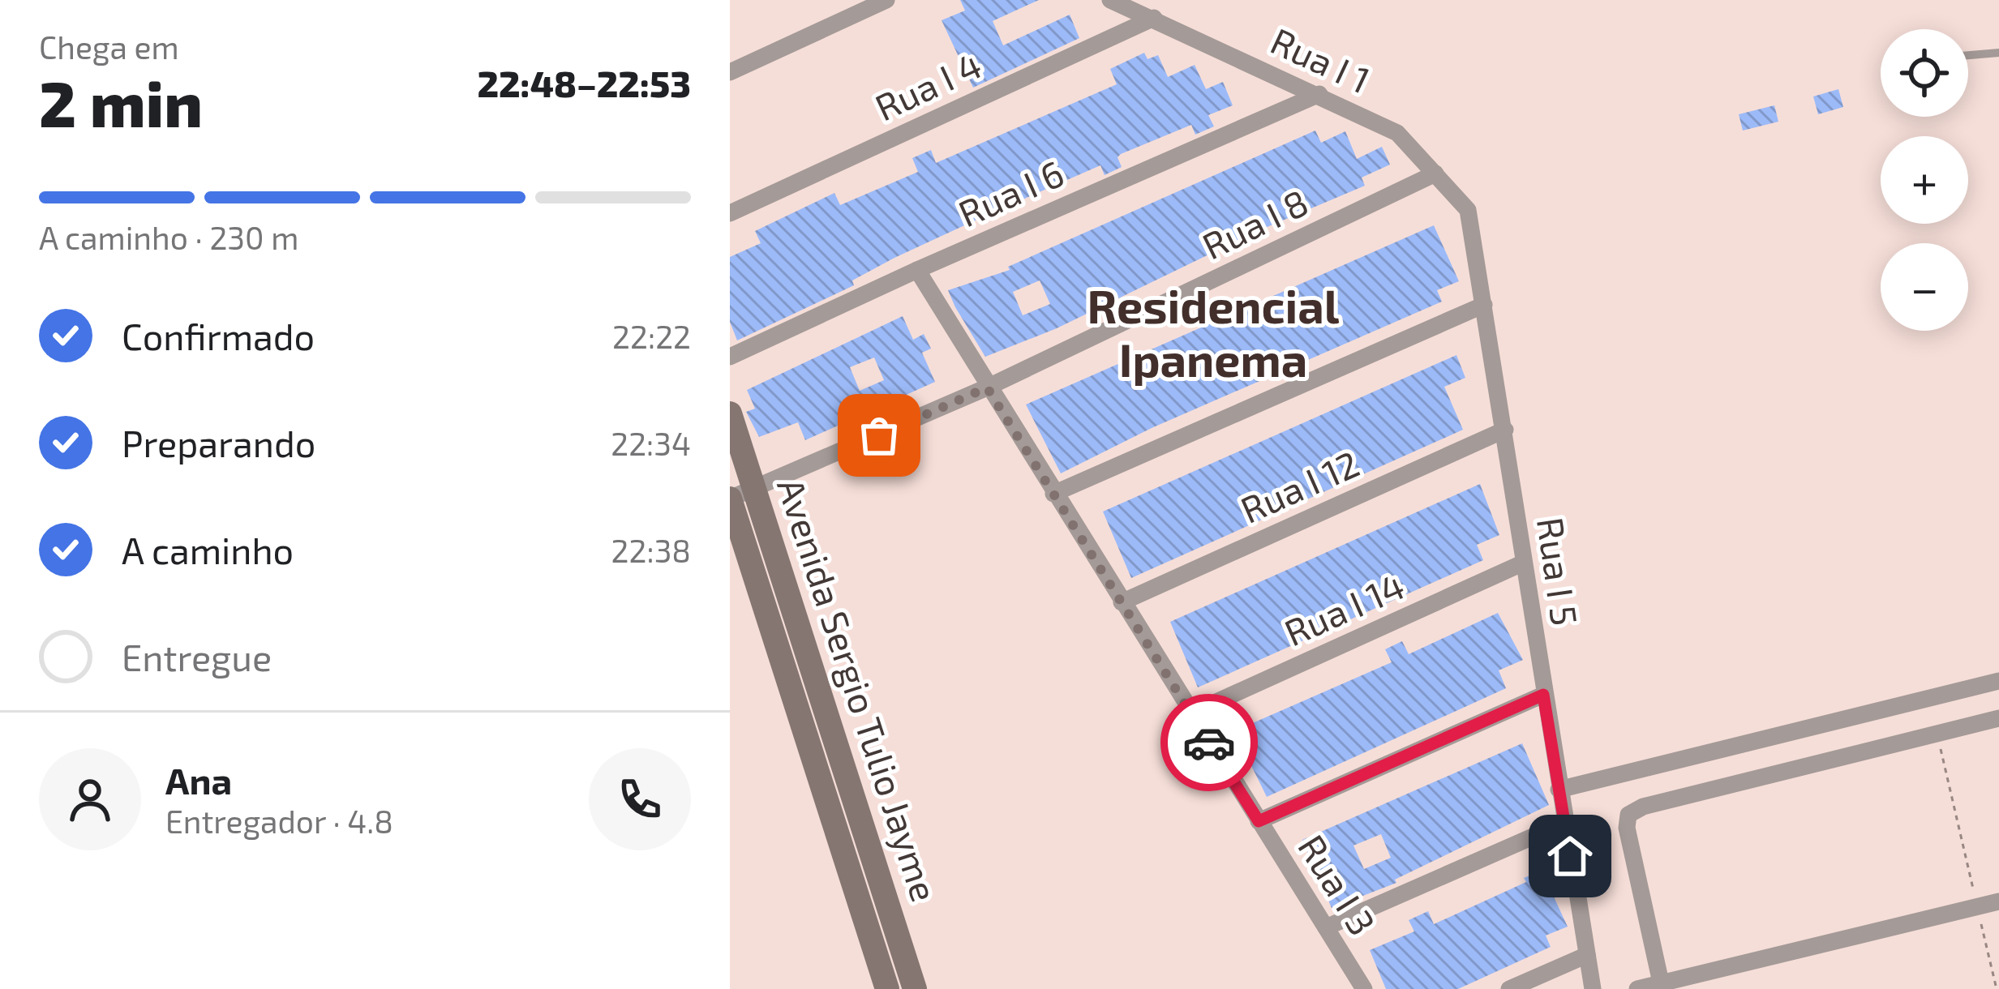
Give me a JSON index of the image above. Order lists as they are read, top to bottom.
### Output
{
  "streets": {
    "street": [
      "Rua I 1",
      "Rua I 4",
      "Rua I 6",
      "Rua I 8",
      "Rua I 12",
      "Rua I 5",
      "Rua I 14",
      "Avenida Sergio Tulio Jayme",
      "Rua I 3"
    ]
  },
  "crossings": [
    ["Rua I 1", "Rua I 4"],
    ["Rua I 1", "Rua I 6"],
    ["Rua I 1", "Rua I 8"],
    ["Rua I 1", "Rua I 5"],
    ["Rua I 6", "Rua I 3"],
    ["Rua I 8", "Rua I 5"],
    ["Rua I 8", "Avenida Sergio Tulio Jayme"],
    ["Rua I 8", "Rua I 3"],
    ["Rua I 12", "Rua I 5"],
    ["Rua I 12", "Rua I 3"],
    ["Rua I 5", "Rua I 14"],
    ["Rua I 14", "Rua I 3"]
  ],
  "districts": ["Residencial Ipanema"],
  "page": {
    "heading": ["2 min", "Chega em", "22:48–22:53"],
    "panel": ["Ana", "Entregador · 4.8"],
    "map_buttons": ["+", "−"],
    "bar": "A caminho · 230 m",
    "list": [
      ["Confirmado", "22:22"],
      ["Preparando", "22:34"],
      ["A caminho", "22:38"],
      "Entregue"
    ]
  }
}
